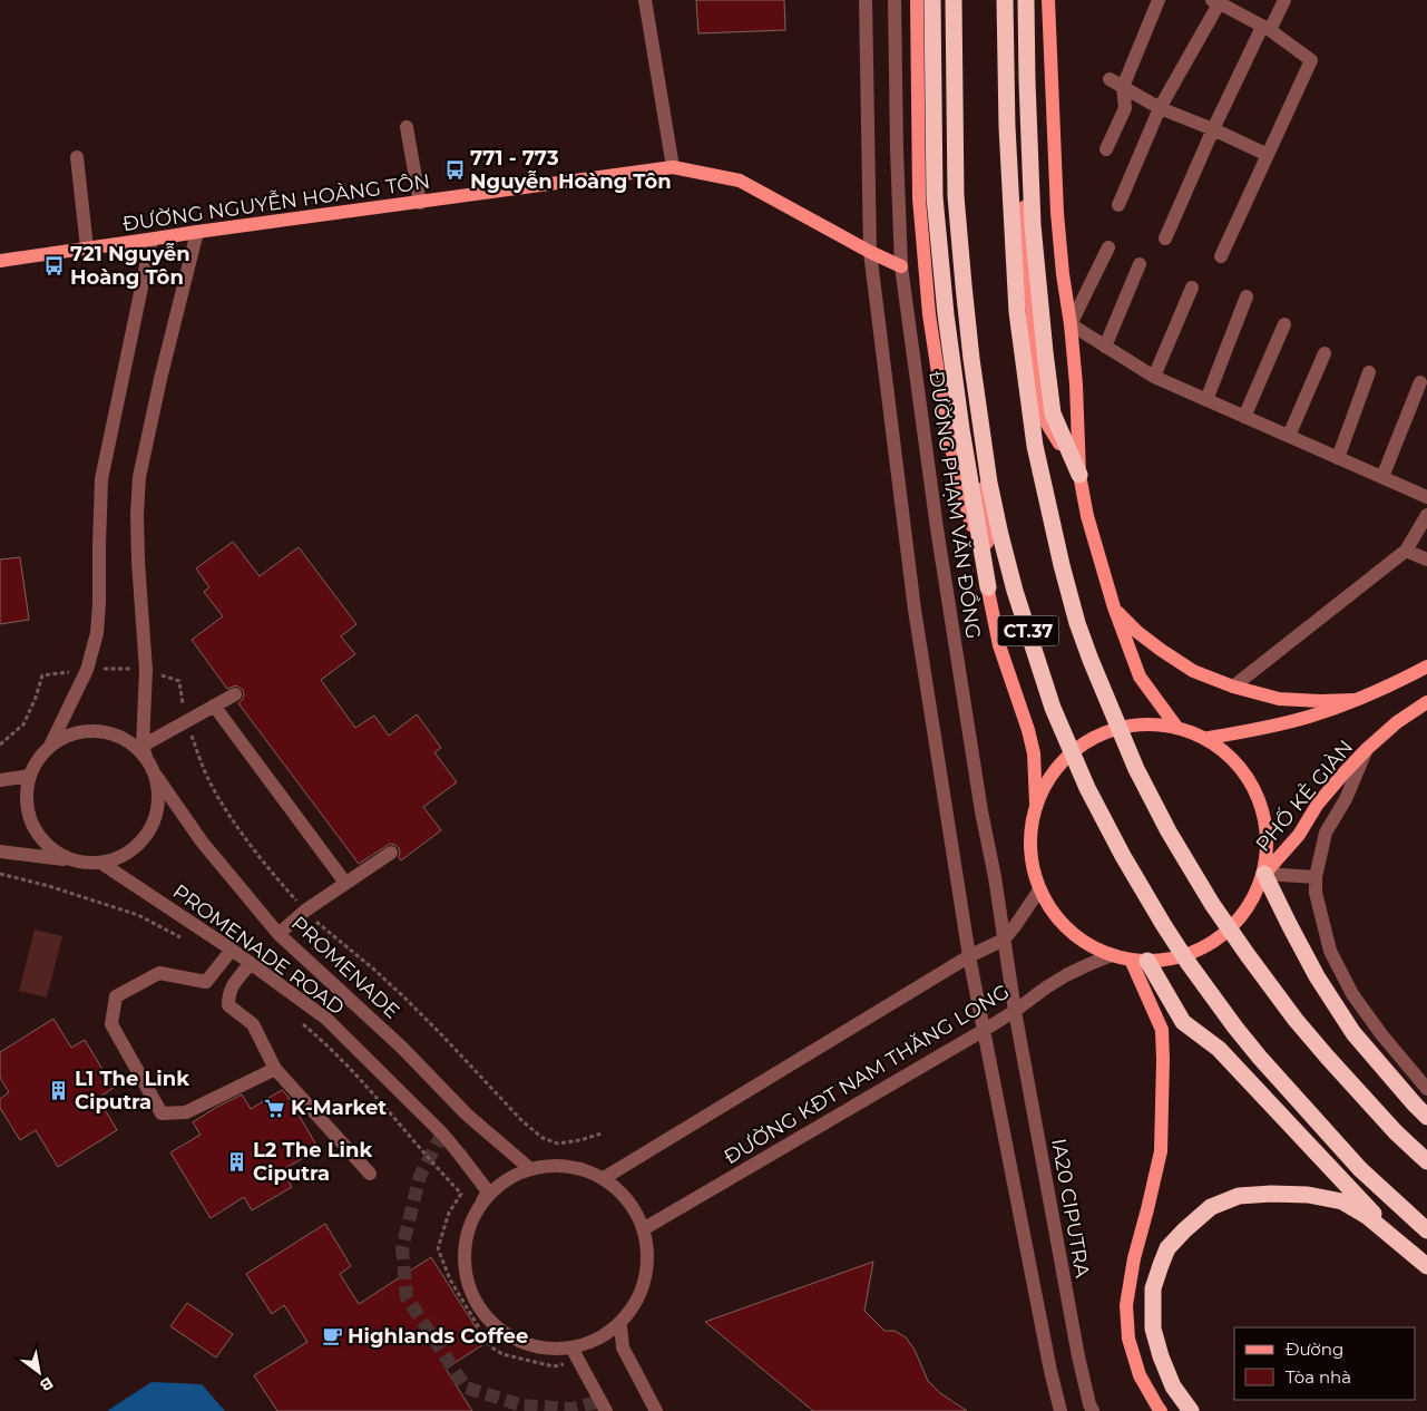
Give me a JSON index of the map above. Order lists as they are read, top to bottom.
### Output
{
  "streets": {
    "highway": ["CT.37"],
    "main road": ["ĐƯỜNG NGUYỄN HOÀNG TÔN", "ĐƯỜNG PHẠM VĂN ĐỒNG", "PHỐ KẺ GIÀN"],
    "street": [
      "PROMENADE ROAD",
      "PROMENADE",
      "ĐƯỜNG KĐT NAM THĂNG LONG",
      "IA20 CIPUTRA"
    ]
  },
  "crossings": [
    ["ĐƯỜNG NGUYỄN HOÀNG TÔN", "ĐƯỜNG PHẠM VĂN ĐỒNG"],
    ["ĐƯỜNG PHẠM VĂN ĐỒNG", "ĐƯỜNG KĐT NAM THĂNG LONG"],
    ["ĐƯỜNG PHẠM VĂN ĐỒNG", "IA20 CIPUTRA"],
    ["PROMENADE ROAD", "PROMENADE"],
    ["PROMENADE ROAD", "ĐƯỜNG KĐT NAM THĂNG LONG"],
    ["PROMENADE", "ĐƯỜNG KĐT NAM THĂNG LONG"],
    ["ĐƯỜNG KĐT NAM THĂNG LONG", "IA20 CIPUTRA"]
  ],
  "places": {
    "bus stop": ["771 - 773 Nguyễn Hoàng Tôn", "721 Nguyễn Hoàng Tôn"],
    "building": ["L1 The Link Ciputra", "L2 The Link Ciputra"],
    "supermarket": ["K-Market"],
    "cafe": ["Highlands Coffee"]
  },
  "legend": ["Đường", "Tòa nhà"],
  "north": "bottom right"
}
